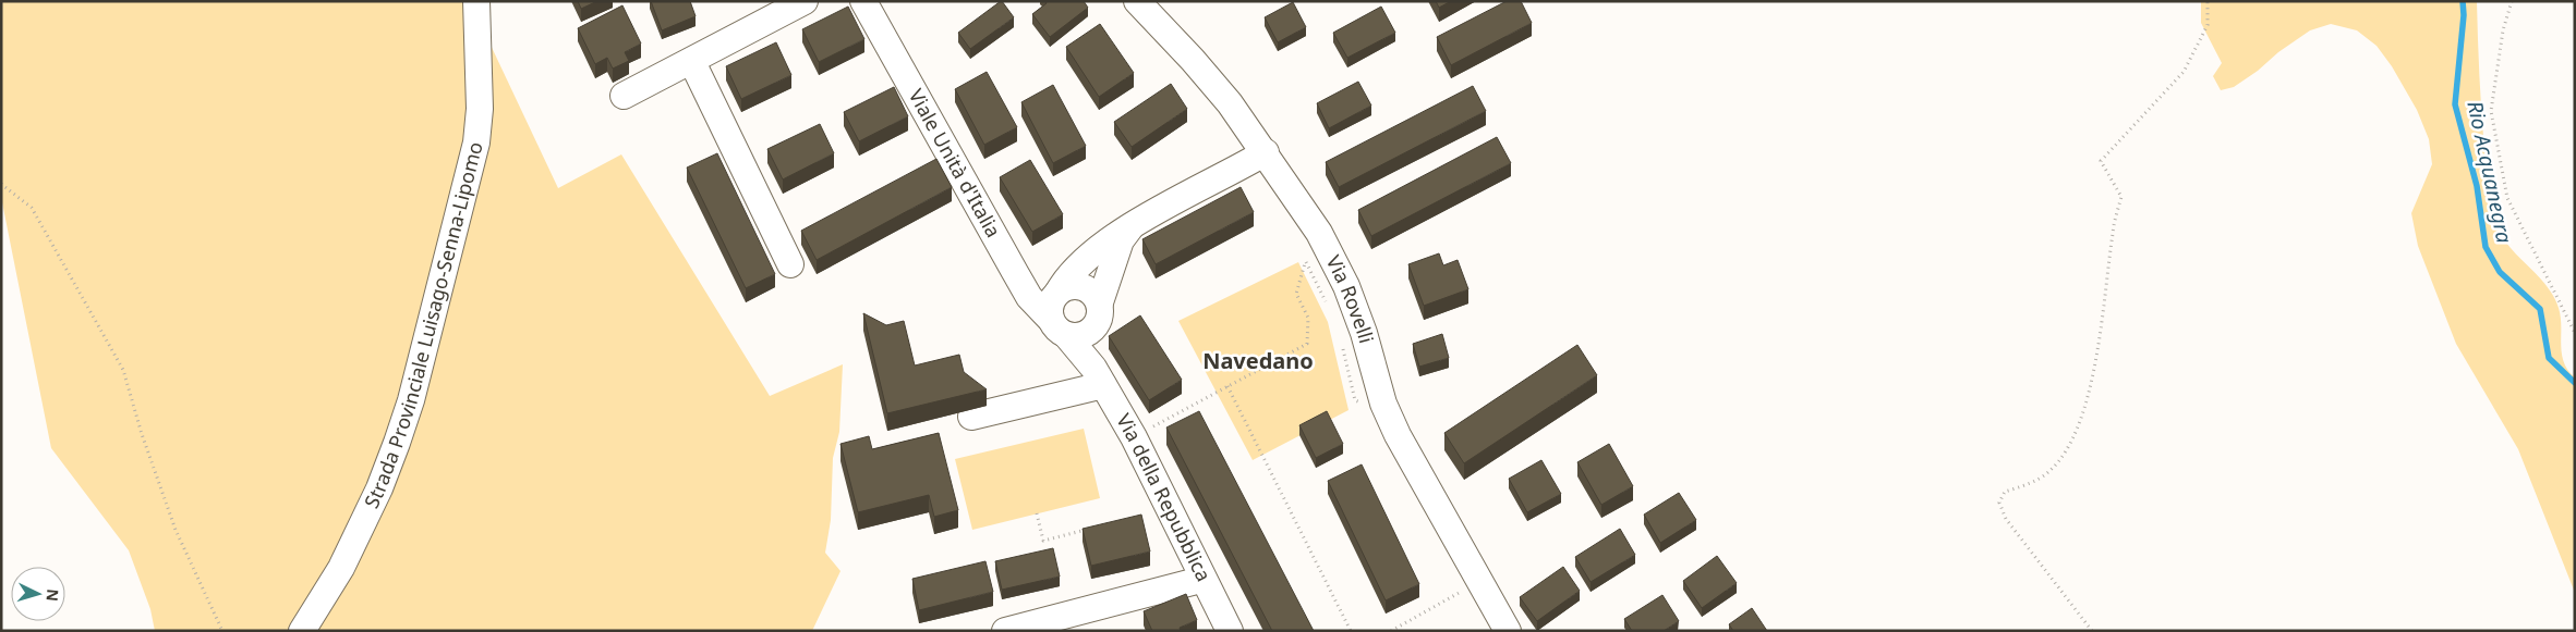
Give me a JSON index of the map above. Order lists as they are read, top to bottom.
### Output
{
  "streets": {
    "street": [
      "Viale Unità d'Italia",
      "Via Rovelli",
      "Strada Provinciale Luisago-Senna-Lipomo",
      "Via della Repubblica"
    ]
  },
  "crossings": [
    ["Viale Unità d'Italia", "Via della Repubblica"]
  ],
  "districts": ["Navedano"],
  "water": ["Rio Acquanegra"],
  "north": "right"
}
